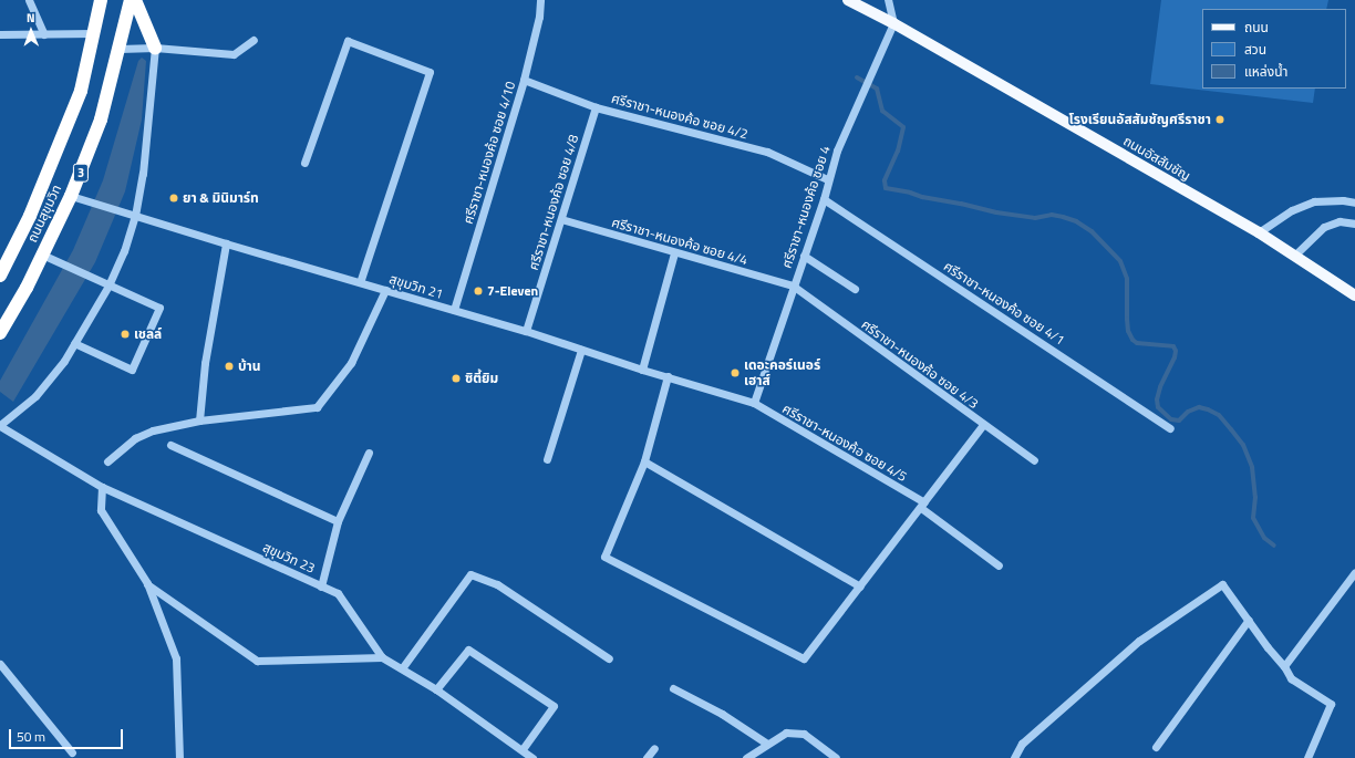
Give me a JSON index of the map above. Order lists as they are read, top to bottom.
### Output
{
  "streets": {
    "highway": ["3", "ถนนสุขุมวิท"],
    "main road": ["ถนนอัสสัมชัญ"],
    "street": [
      "ศรีราชา-หนองค้อ ซอย 4/2",
      "ศรีราชา-หนองค้อ ซอย 4/10",
      "ศรีราชา-หนองค้อ ซอย 4/8",
      "ศรีราชา-หนองค้อ ซอย 4",
      "ศรีราชา-หนองค้อ ซอย 4/4",
      "สุขุมวิท 21",
      "ศรีราชา-หนองค้อ ซอย 4/1",
      "ศรีราชา-หนองค้อ ซอย 4/3",
      "ศรีราชา-หนองค้อ ซอย 4/5",
      "สุขุมวิท 23"
    ]
  },
  "crossings": [
    ["ศรีราชา-หนองค้อ ซอย 4/2", "ศรีราชา-หนองค้อ ซอย 4/10"],
    ["ศรีราชา-หนองค้อ ซอย 4/2", "ศรีราชา-หนองค้อ ซอย 4/8"],
    ["ศรีราชา-หนองค้อ ซอย 4/2", "ศรีราชา-หนองค้อ ซอย 4"],
    ["ศรีราชา-หนองค้อ ซอย 4/10", "สุขุมวิท 21"],
    ["ถนนอัสสัมชัญ", "ศรีราชา-หนองค้อ ซอย 4"],
    ["ศรีราชา-หนองค้อ ซอย 4/8", "ศรีราชา-หนองค้อ ซอย 4/4"],
    ["ศรีราชา-หนองค้อ ซอย 4/8", "สุขุมวิท 21"],
    ["ศรีราชา-หนองค้อ ซอย 4", "ศรีราชา-หนองค้อ ซอย 4/4"],
    ["ศรีราชา-หนองค้อ ซอย 4", "สุขุมวิท 21"],
    ["ศรีราชา-หนองค้อ ซอย 4", "ศรีราชา-หนองค้อ ซอย 4/1"],
    ["ศรีราชา-หนองค้อ ซอย 4", "ศรีราชา-หนองค้อ ซอย 4/3"],
    ["ศรีราชา-หนองค้อ ซอย 4", "ศรีราชา-หนองค้อ ซอย 4/5"],
    ["ถนนสุขุมวิท", "สุขุมวิท 21"],
    ["ศรีราชา-หนองค้อ ซอย 4/4", "ศรีราชา-หนองค้อ ซอย 4/3"],
    ["สุขุมวิท 21", "ศรีราชา-หนองค้อ ซอย 4/5"]
  ],
  "places": [
    "โรงเรียนอัสสัมชัญศรีราชา",
    "ยา & มินิมาร์ท",
    "7-Eleven",
    "เชลล์",
    "บ้าน",
    "เดอะคอร์เนอร์ เฮาส์",
    "ซิตี้ยิม"
  ],
  "legend": ["ถนน", "สวน", "แหล่งน้ำ"],
  "scale_bar": "50 m",
  "north": "top"
}
